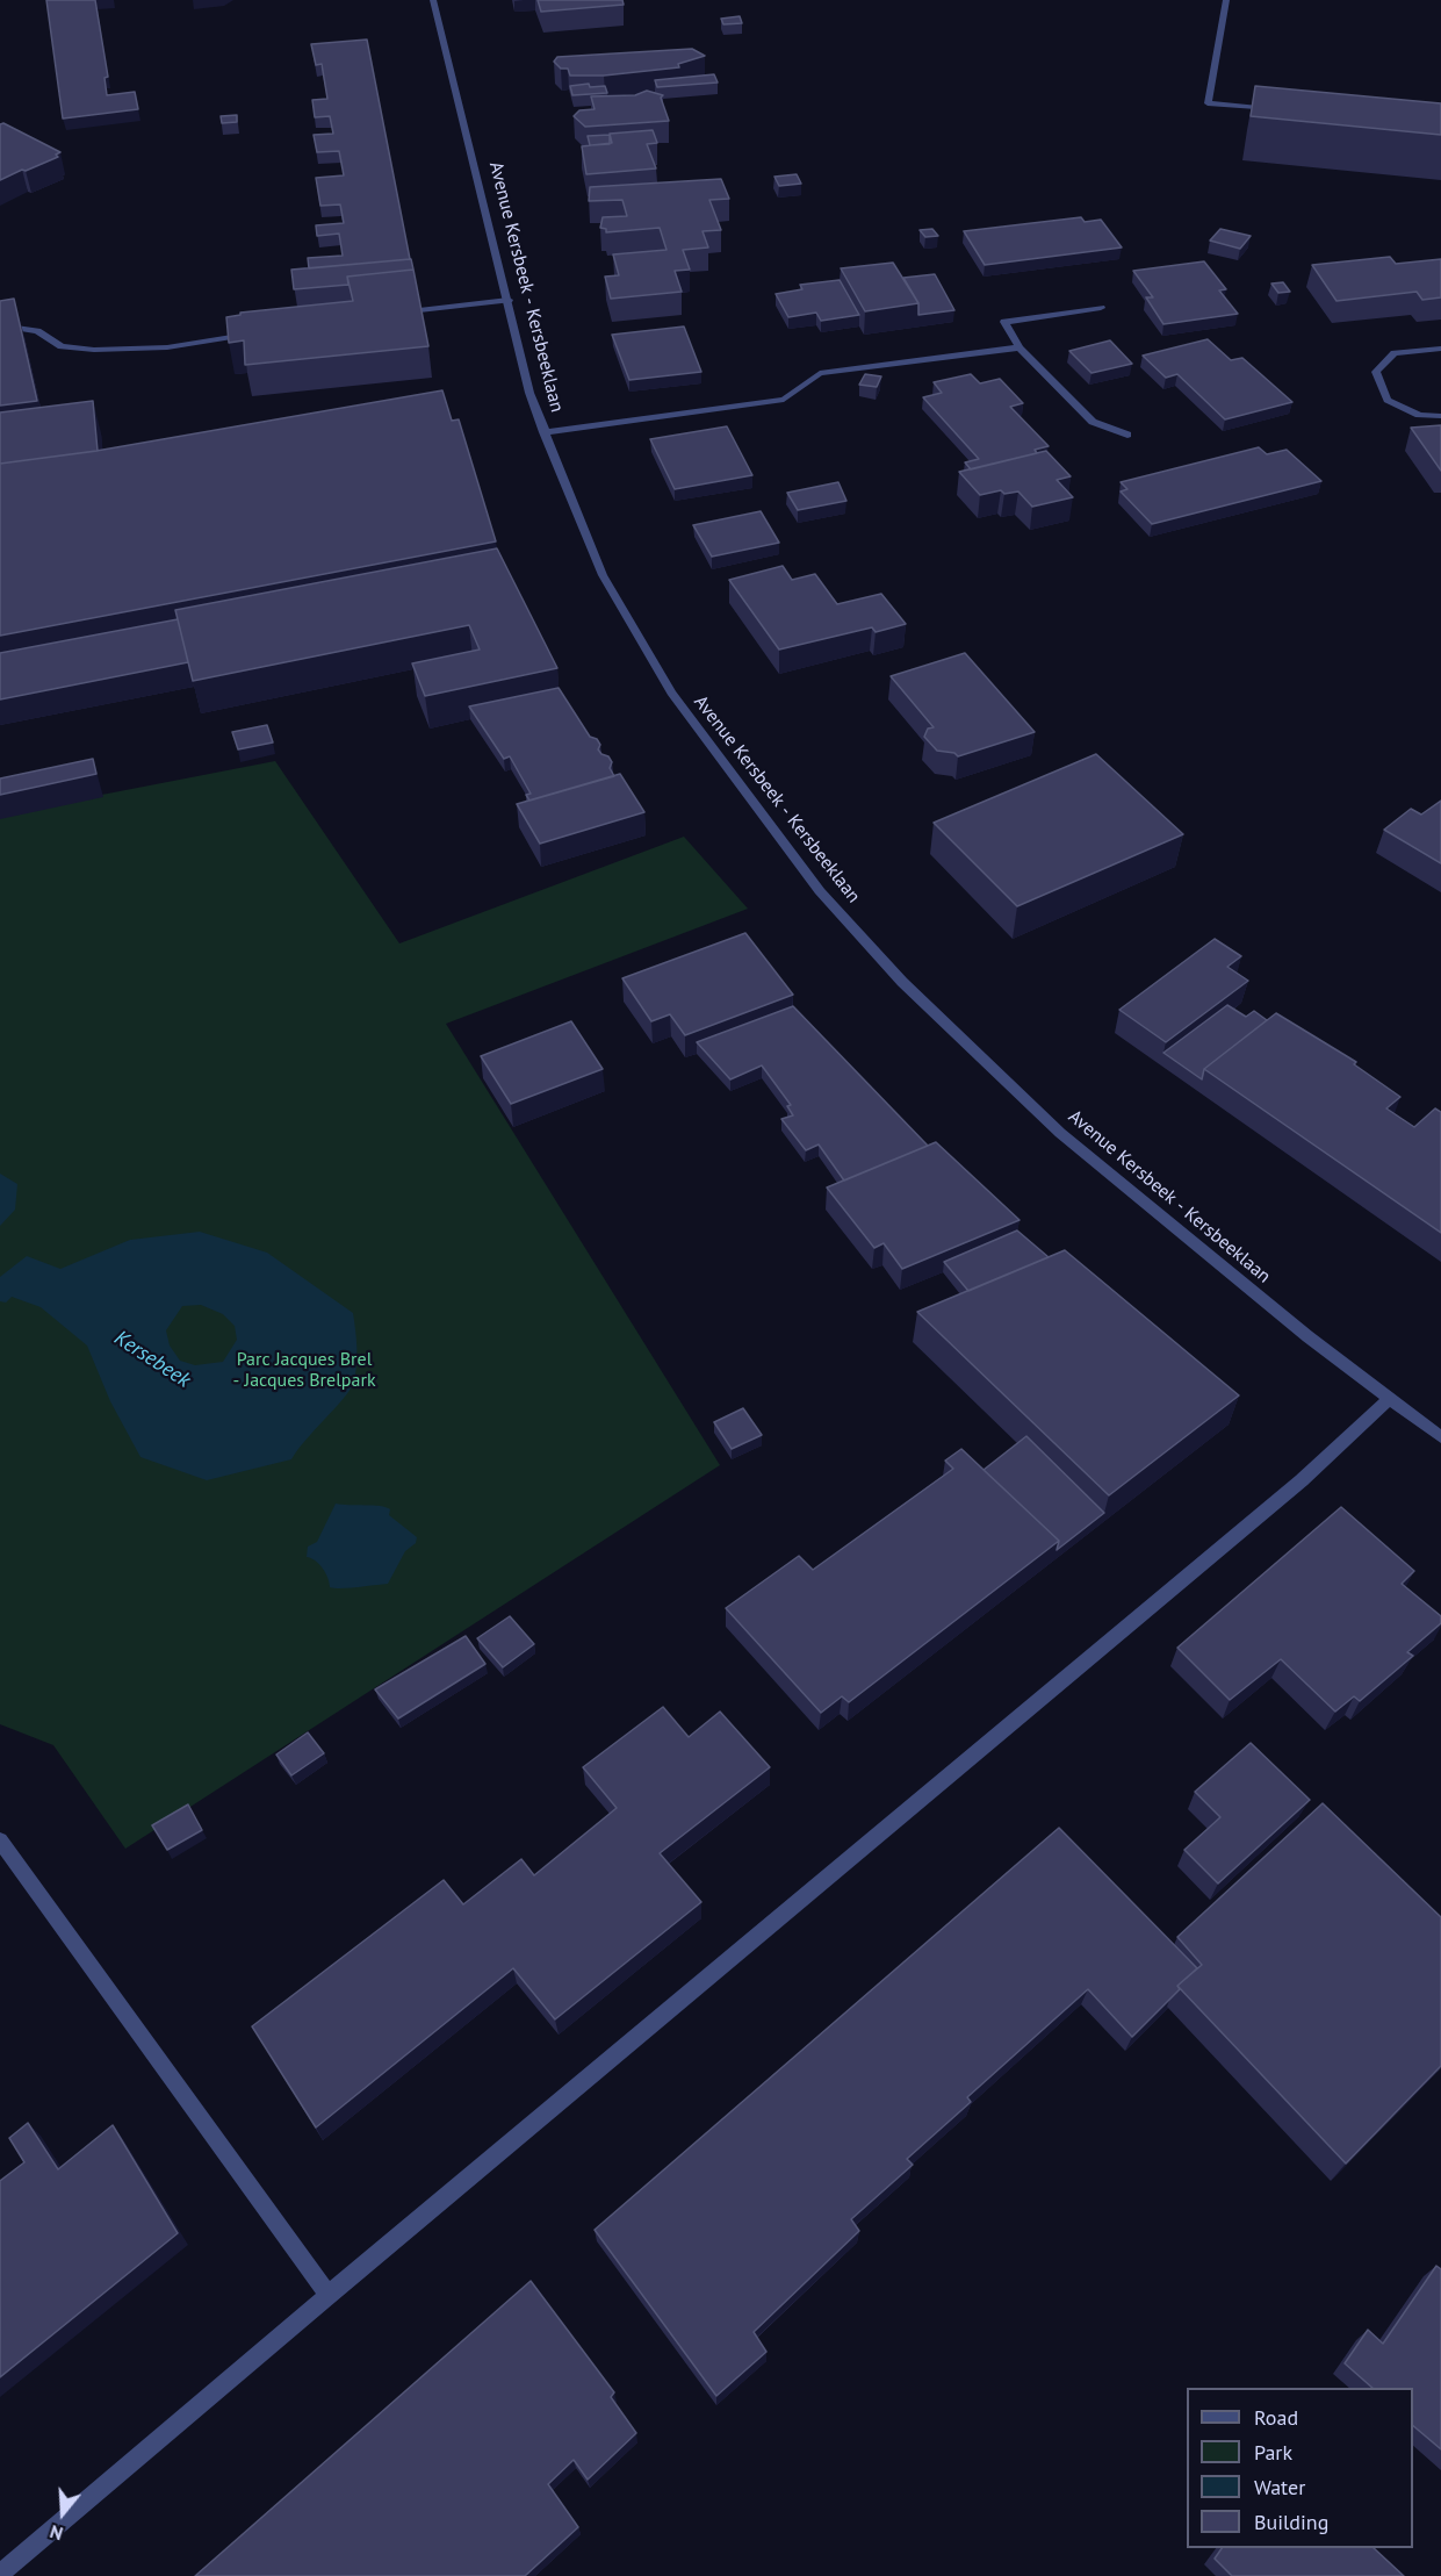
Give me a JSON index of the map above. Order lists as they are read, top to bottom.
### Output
{
  "streets": {
    "street": ["Avenue Kersbeek - Kersbeeklaan"]
  },
  "water": ["Kersebeek"],
  "parks": ["Parc Jacques Brel - Jacques Brelpark"],
  "legend": [
    "Road",
    "Park",
    "Water",
    "Building"
  ],
  "north": "bottom"
}
